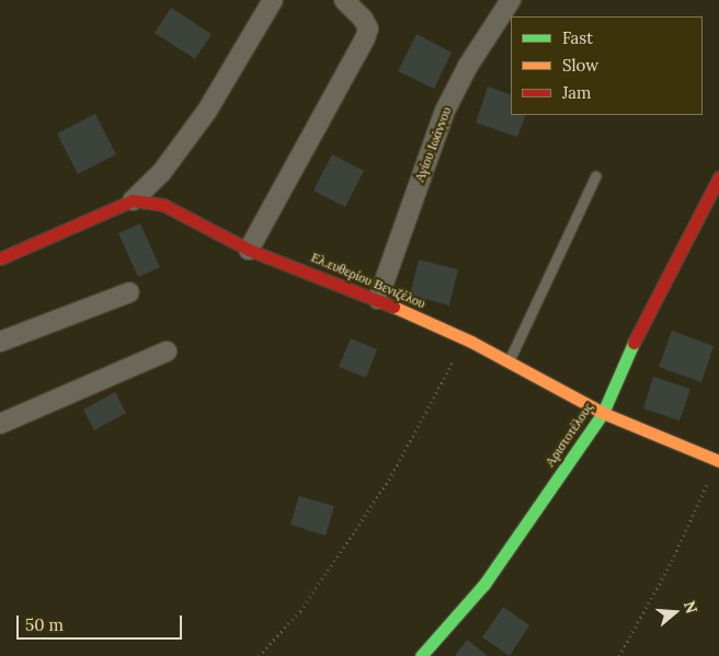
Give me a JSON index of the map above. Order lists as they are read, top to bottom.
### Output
{
  "streets": {
    "street": ["Αγίου Ιωάννου", "Ελ.ευθερίου Βενιζέλου", "Αριστοτέλους"]
  },
  "crossings": [
    ["Αγίου Ιωάννου", "Ελ.ευθερίου Βενιζέλου"],
    ["Ελ.ευθερίου Βενιζέλου", "Αριστοτέλους"]
  ],
  "legend": ["Fast", "Slow", "Jam"],
  "scale_bar": "50 m",
  "north": "right"
}
